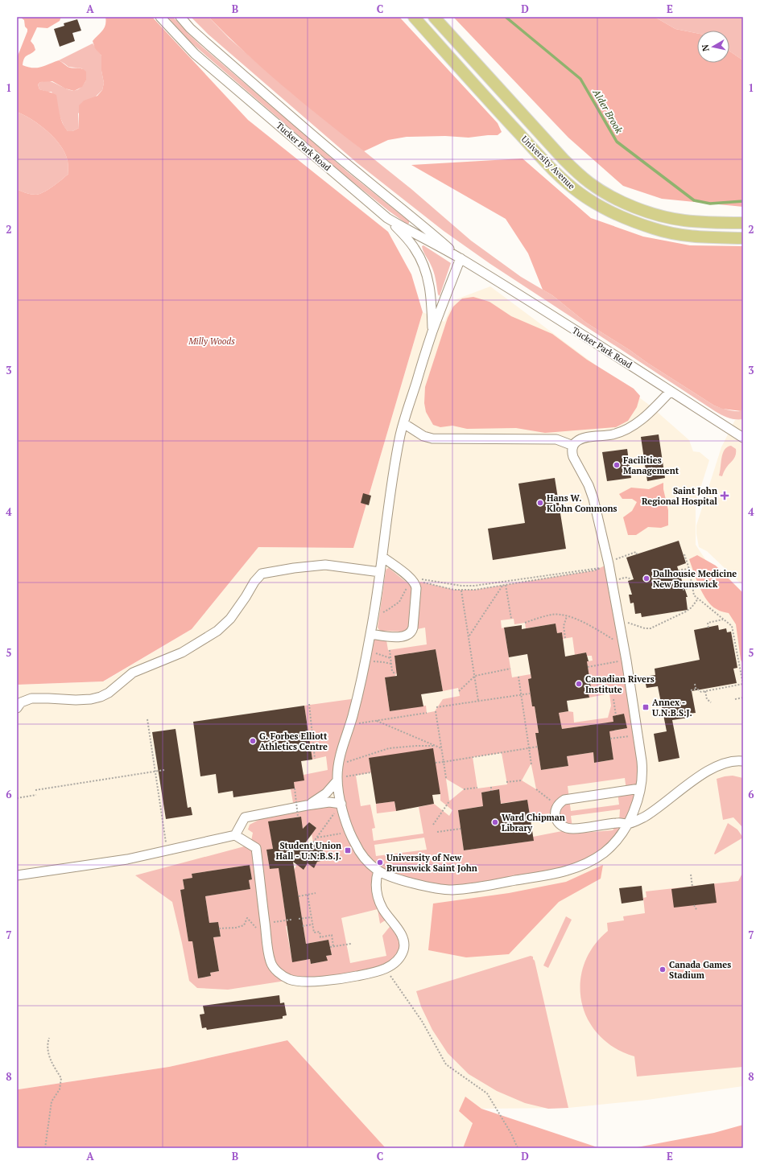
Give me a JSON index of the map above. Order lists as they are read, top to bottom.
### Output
{
  "streets": {
    "main road": ["University Avenue"],
    "street": ["Tucker Park Road"]
  },
  "water": ["Alder Brook"],
  "parks": ["Milly Woods"],
  "places": {
    "other": [
      "Facilities Management",
      "Hans W. Klohn Commons",
      "Dalhousie Medicine New Brunswick",
      "Canadian Rivers Institute",
      "G. Forbes Elliott Athletics Centre",
      "Ward Chipman Library",
      "University of New Brunswick Saint John",
      "Canada Games Stadium"
    ],
    "health": ["Saint John Regional Hospital"],
    "transit": ["Annex - U.N.B.S.J.", "Student Union Hall - U.N.B.S.J."]
  },
  "north": "left",
  "grid": {
    "columns": [
      "A",
      "B",
      "C",
      "D",
      "E"
    ],
    "rows": [
      "1",
      "2",
      "3",
      "4",
      "5",
      "6",
      "7",
      "8"
    ]
  }
}
